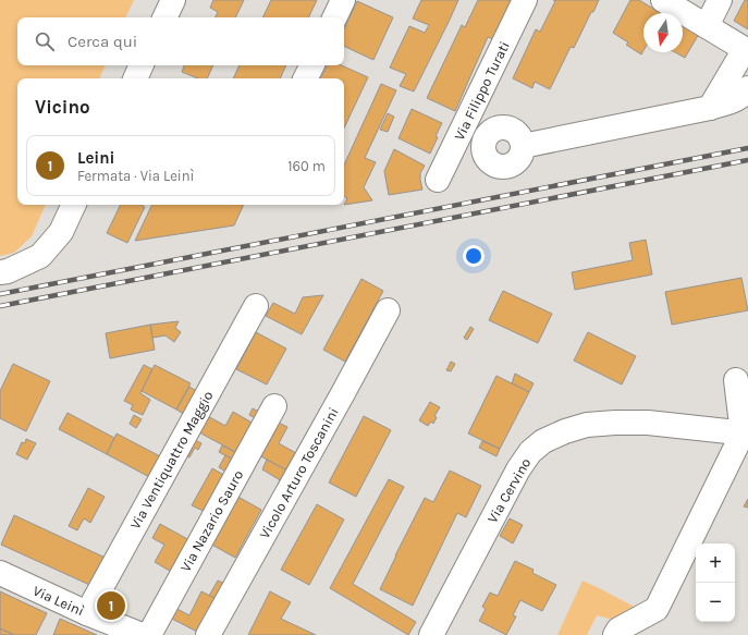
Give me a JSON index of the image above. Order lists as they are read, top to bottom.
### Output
{
  "streets": {
    "street": [
      "Via Filippo Turati",
      "Via Ventiquattro Maggio",
      "Vicolo Arturo Toscanini",
      "Via Cervino",
      "Via Nazario Sauro",
      "Via Leinì"
    ]
  },
  "crossings": [
    ["Via Ventiquattro Maggio", "Via Leinì"]
  ],
  "north": "bottom",
  "page": {
    "search": "Cerca qui",
    "heading": "Vicino",
    "list": [
      {
        "mark": "1",
        "name": "Leini",
        "note": "Fermata · Via Leinì",
        "value": "160 m"
      }
    ],
    "map_buttons": ["+", "−"],
    "pins": "1"
  }
}
